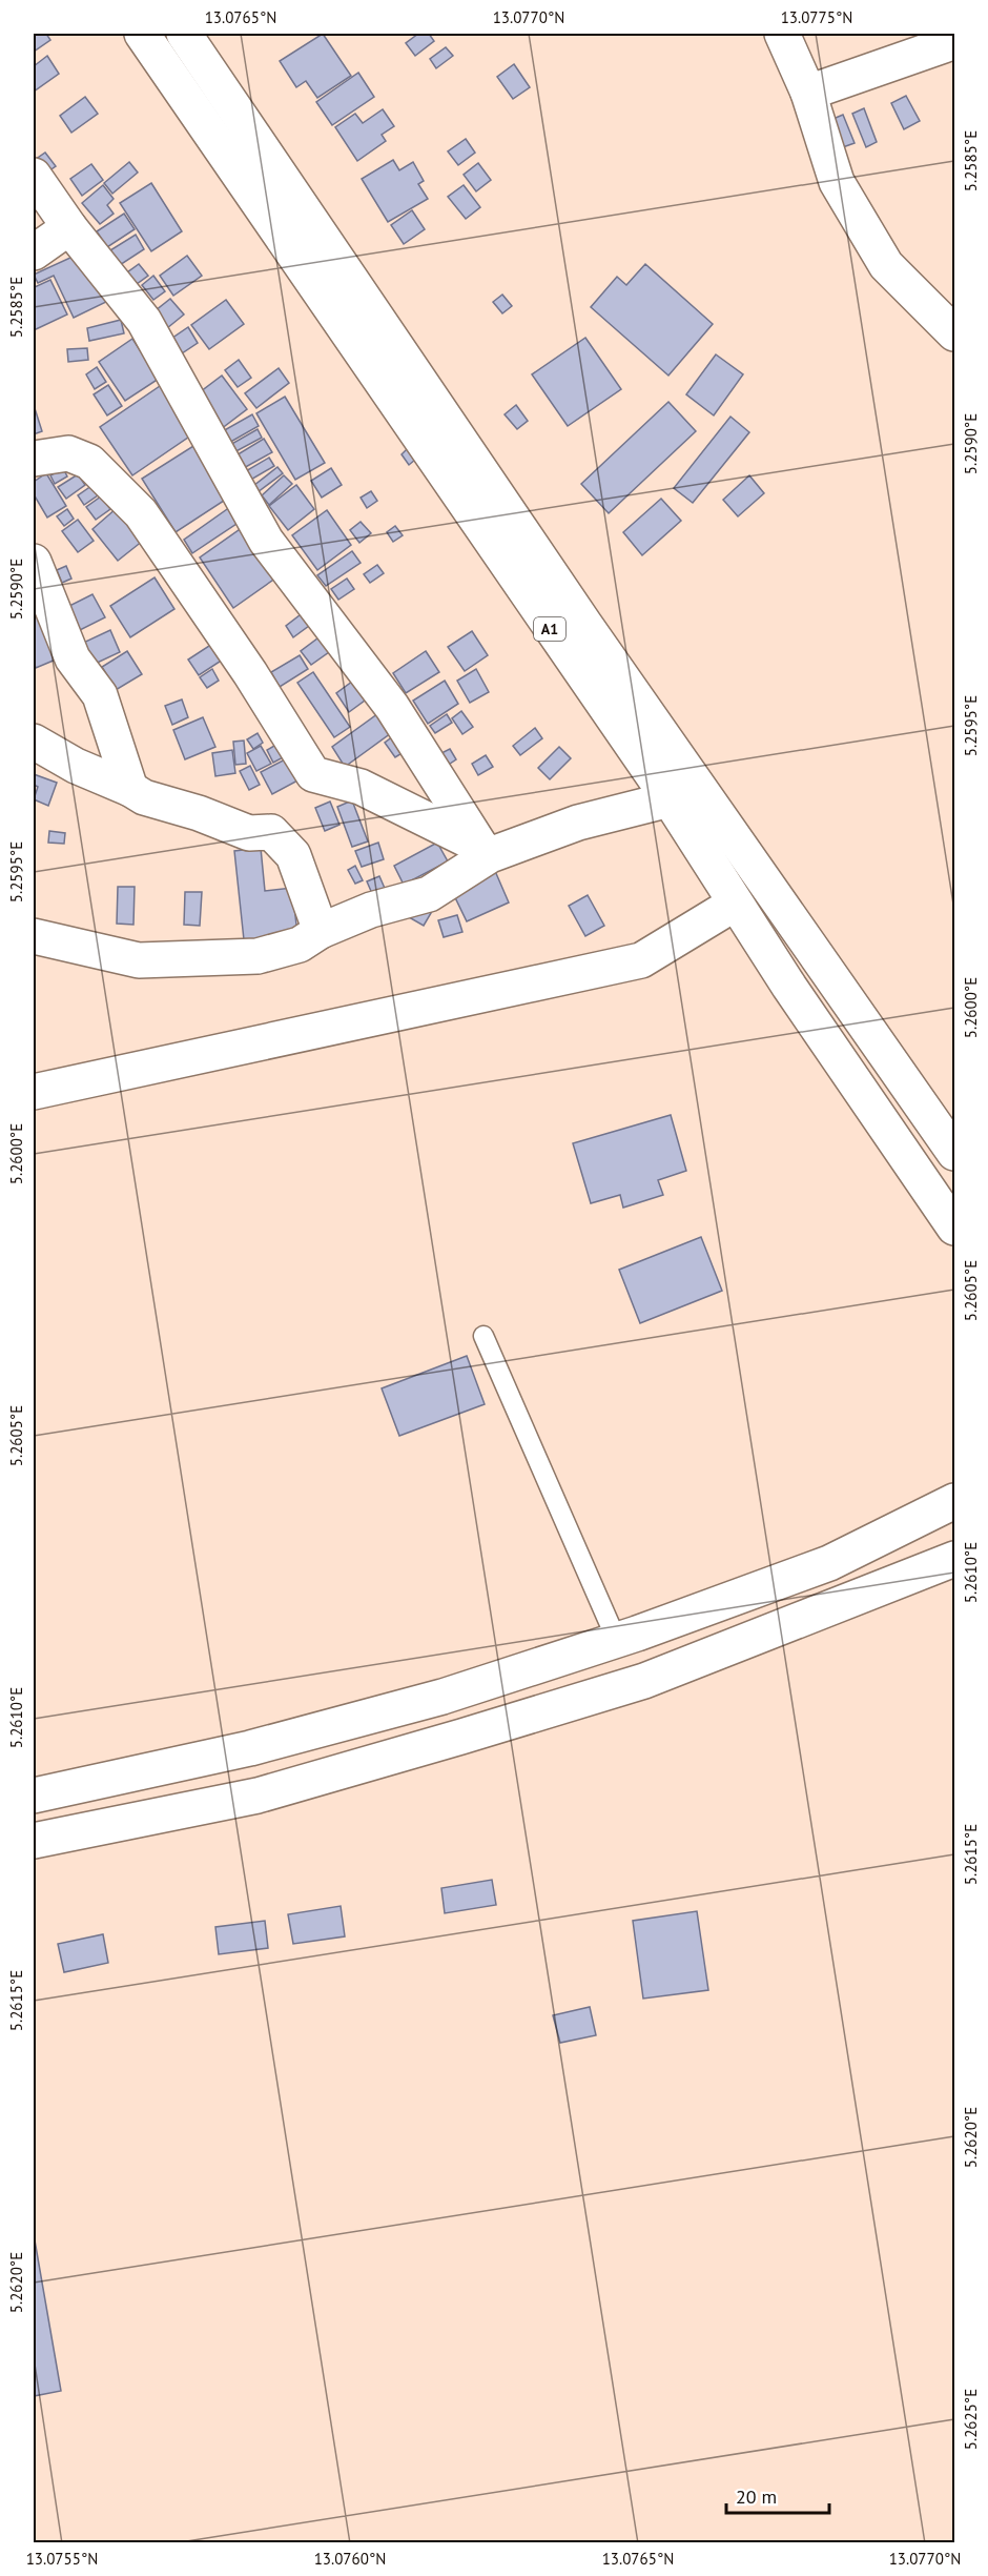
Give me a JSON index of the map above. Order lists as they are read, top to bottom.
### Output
{
  "streets": {
    "main road": ["A1"]
  },
  "scale_bar": "20 m",
  "coordinates": [
    "13.0765°N",
    "13.0770°N",
    "13.0775°N",
    "5.2585°E",
    "5.2590°E",
    "5.2595°E",
    "5.2600°E",
    "5.2605°E",
    "5.2610°E",
    "5.2615°E",
    "5.2620°E",
    "5.2625°E",
    "13.0755°N",
    "13.0760°N"
  ]
}
